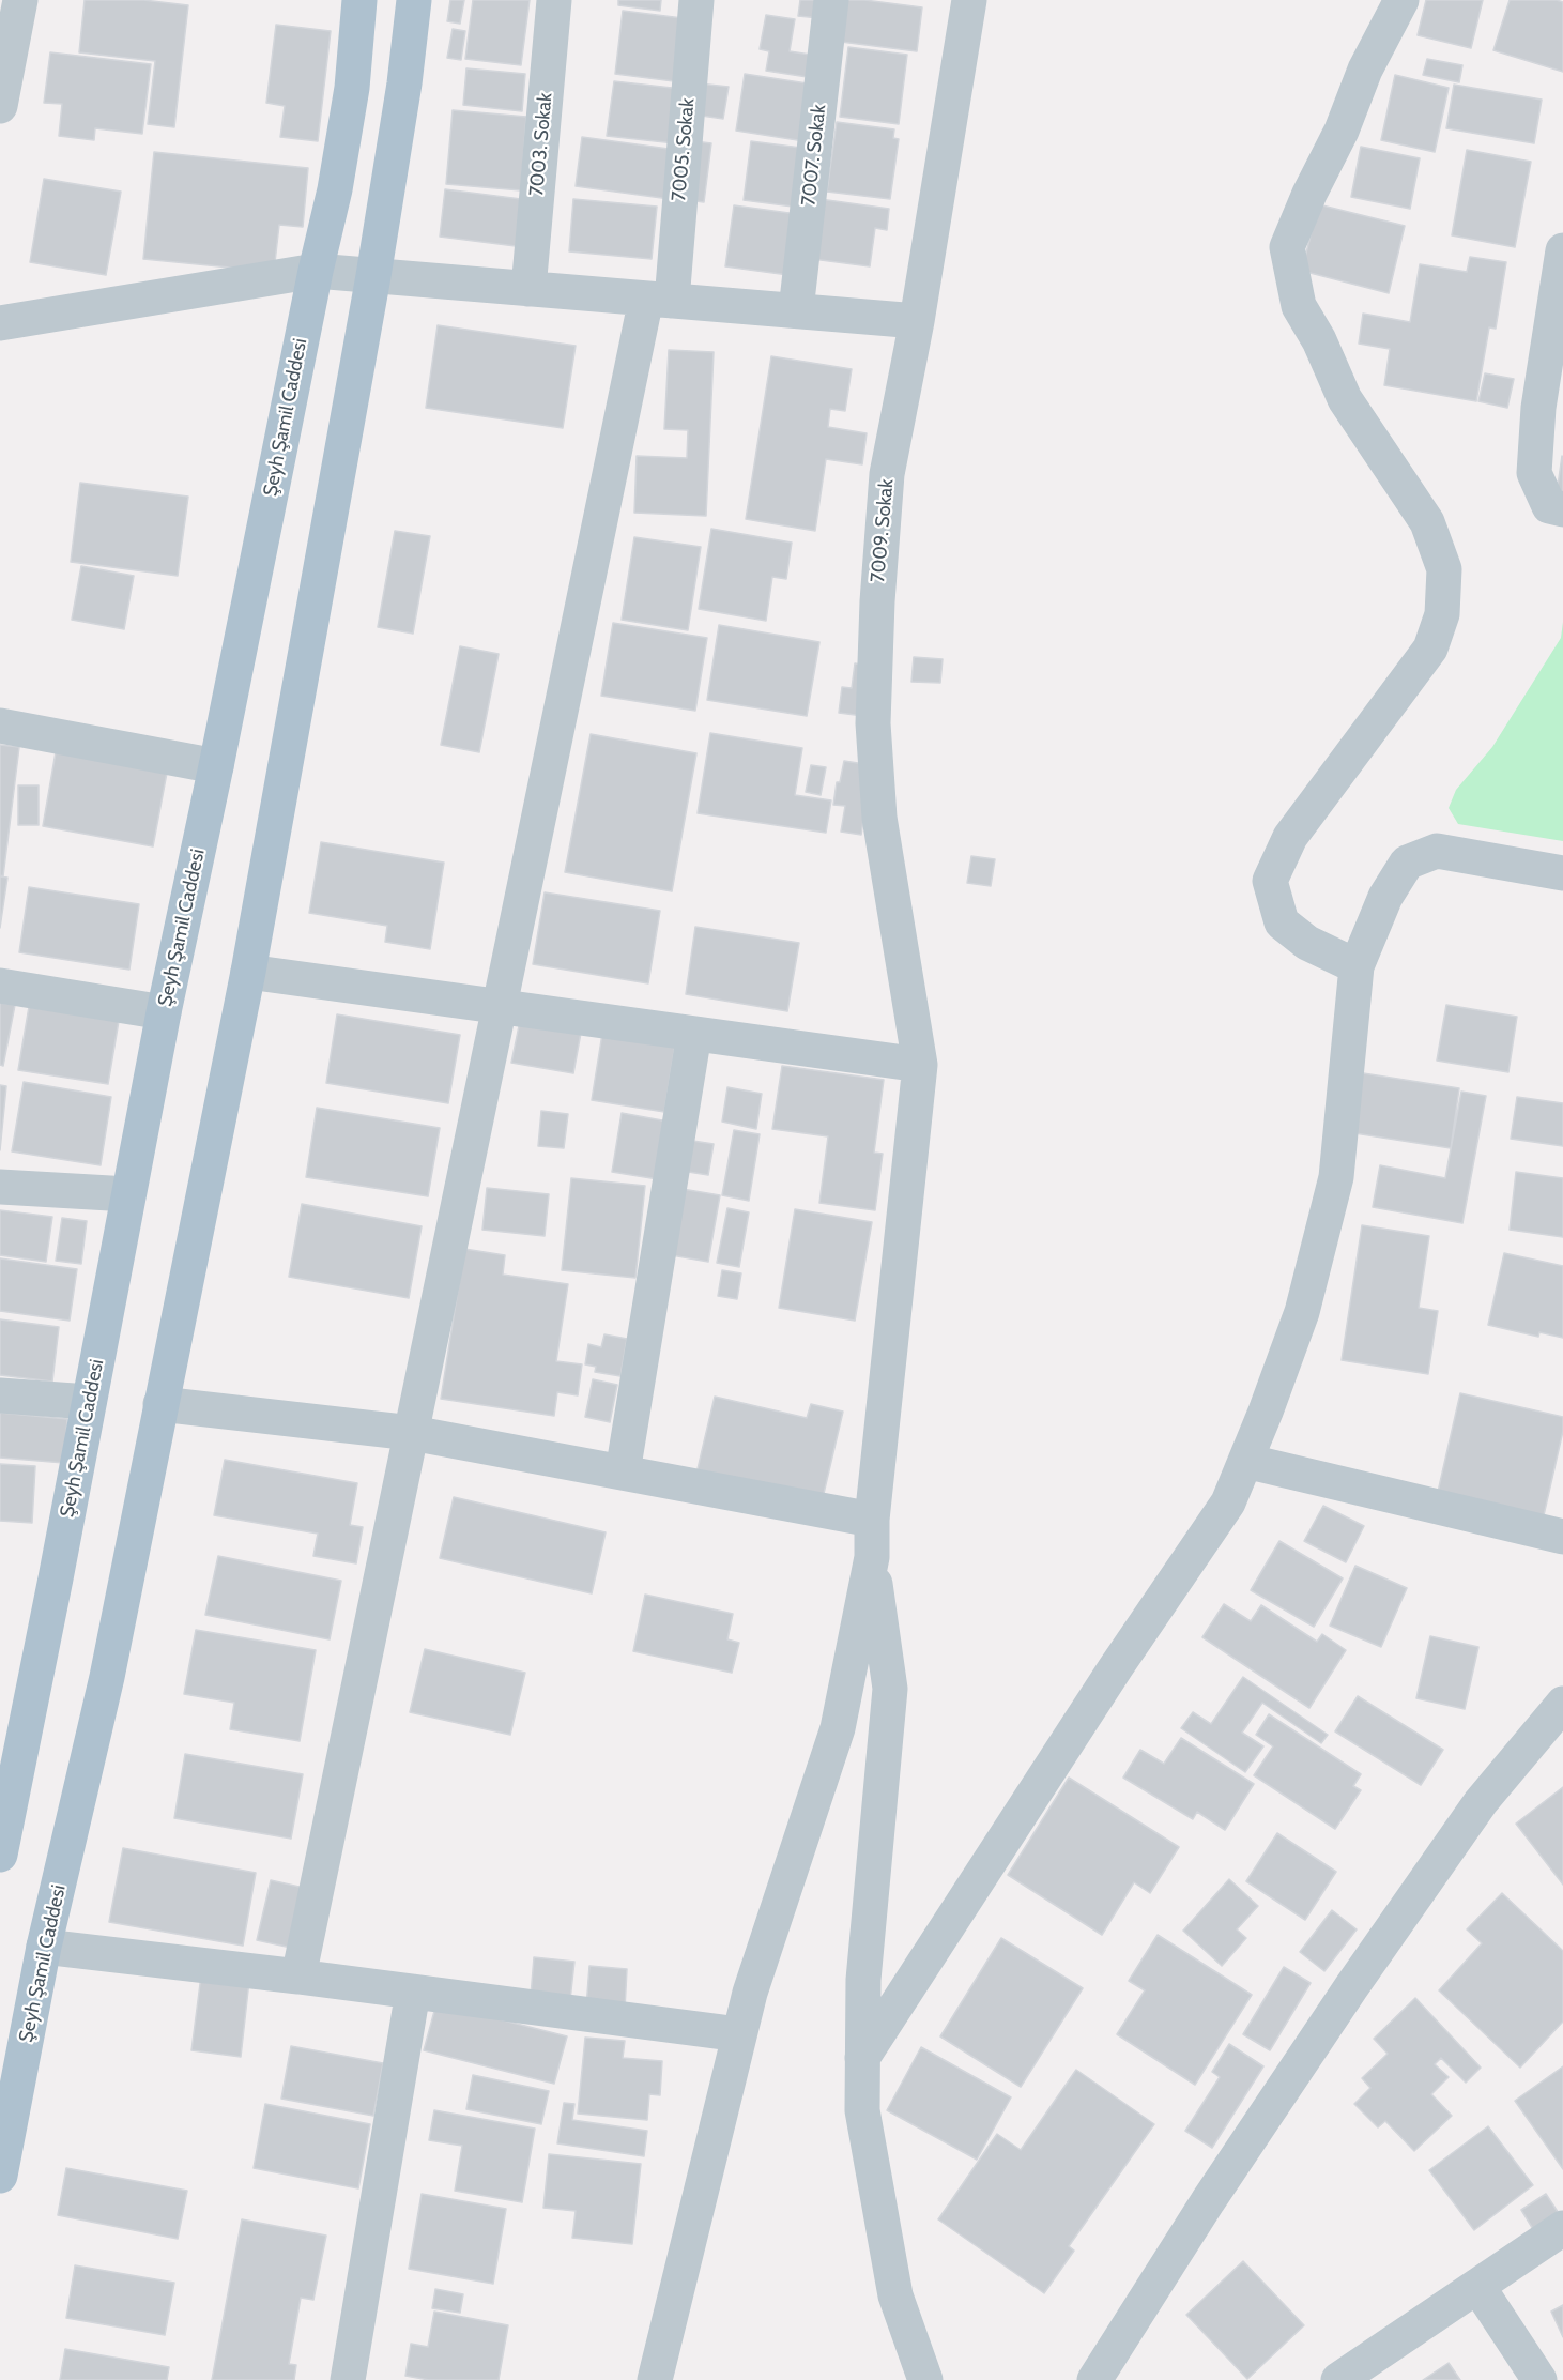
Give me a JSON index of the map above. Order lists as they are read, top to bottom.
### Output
{
  "streets": {
    "main road": ["Şeyh Şamil Caddesi"],
    "street": [
      "7003. Sokak",
      "7005. Sokak",
      "7007. Sokak",
      "7009. Sokak"
    ]
  }
}
